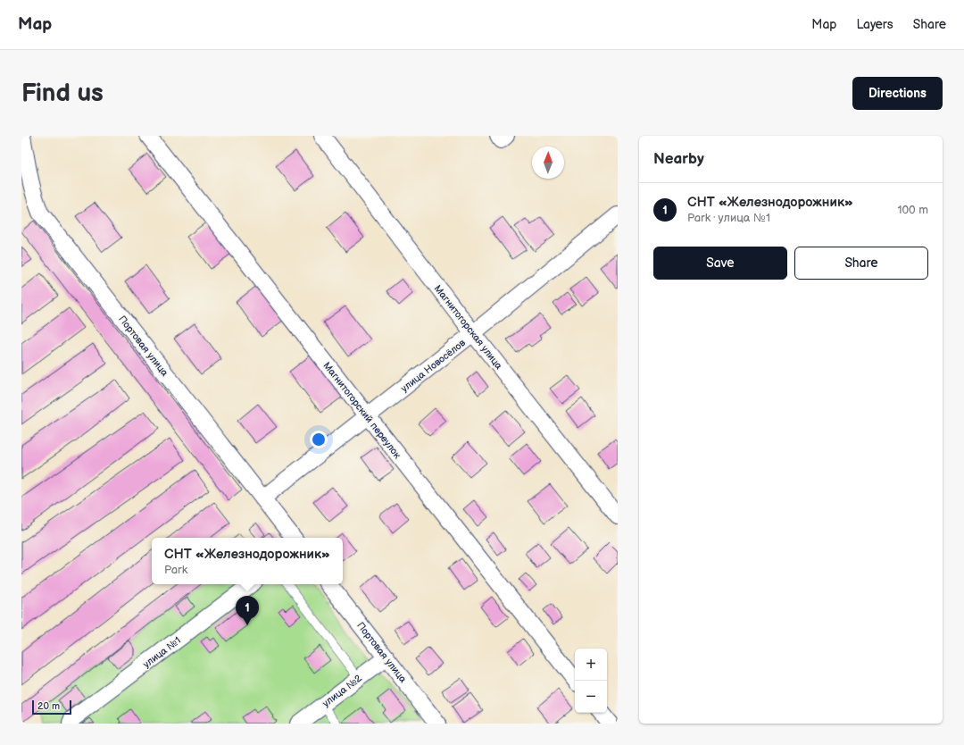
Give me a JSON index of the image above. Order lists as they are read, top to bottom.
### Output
{
  "streets": {
    "street": [
      "Магнитогорская улица",
      "Портовая улица",
      "улица Новосёлов",
      "Магнитогорский переулок",
      "улица №1",
      "улица №2"
    ]
  },
  "crossings": [
    ["Магнитогорская улица", "улица Новосёлов"],
    ["Портовая улица", "улица Новосёлов"],
    ["Портовая улица", "улица №2"],
    ["улица Новосёлов", "Магнитогорский переулок"]
  ],
  "scale_bar": "20 m",
  "north": "top",
  "page": {
    "header": "Map",
    "nav": ["Map", "Layers", "Share"],
    "buttons": [
      "Directions",
      ["Save", "Share"]
    ],
    "title": "Find us",
    "heading": "Nearby",
    "list": [
      {
        "mark": "1",
        "name": "СНТ «Железнодорожник»",
        "note": "Park · улица №1",
        "value": "100 m"
      }
    ],
    "popup": ["СНТ «Железнодорожник»", "Park"],
    "pins": "1",
    "map_buttons": ["+", "−"],
    "scale": "20 m"
  }
}
